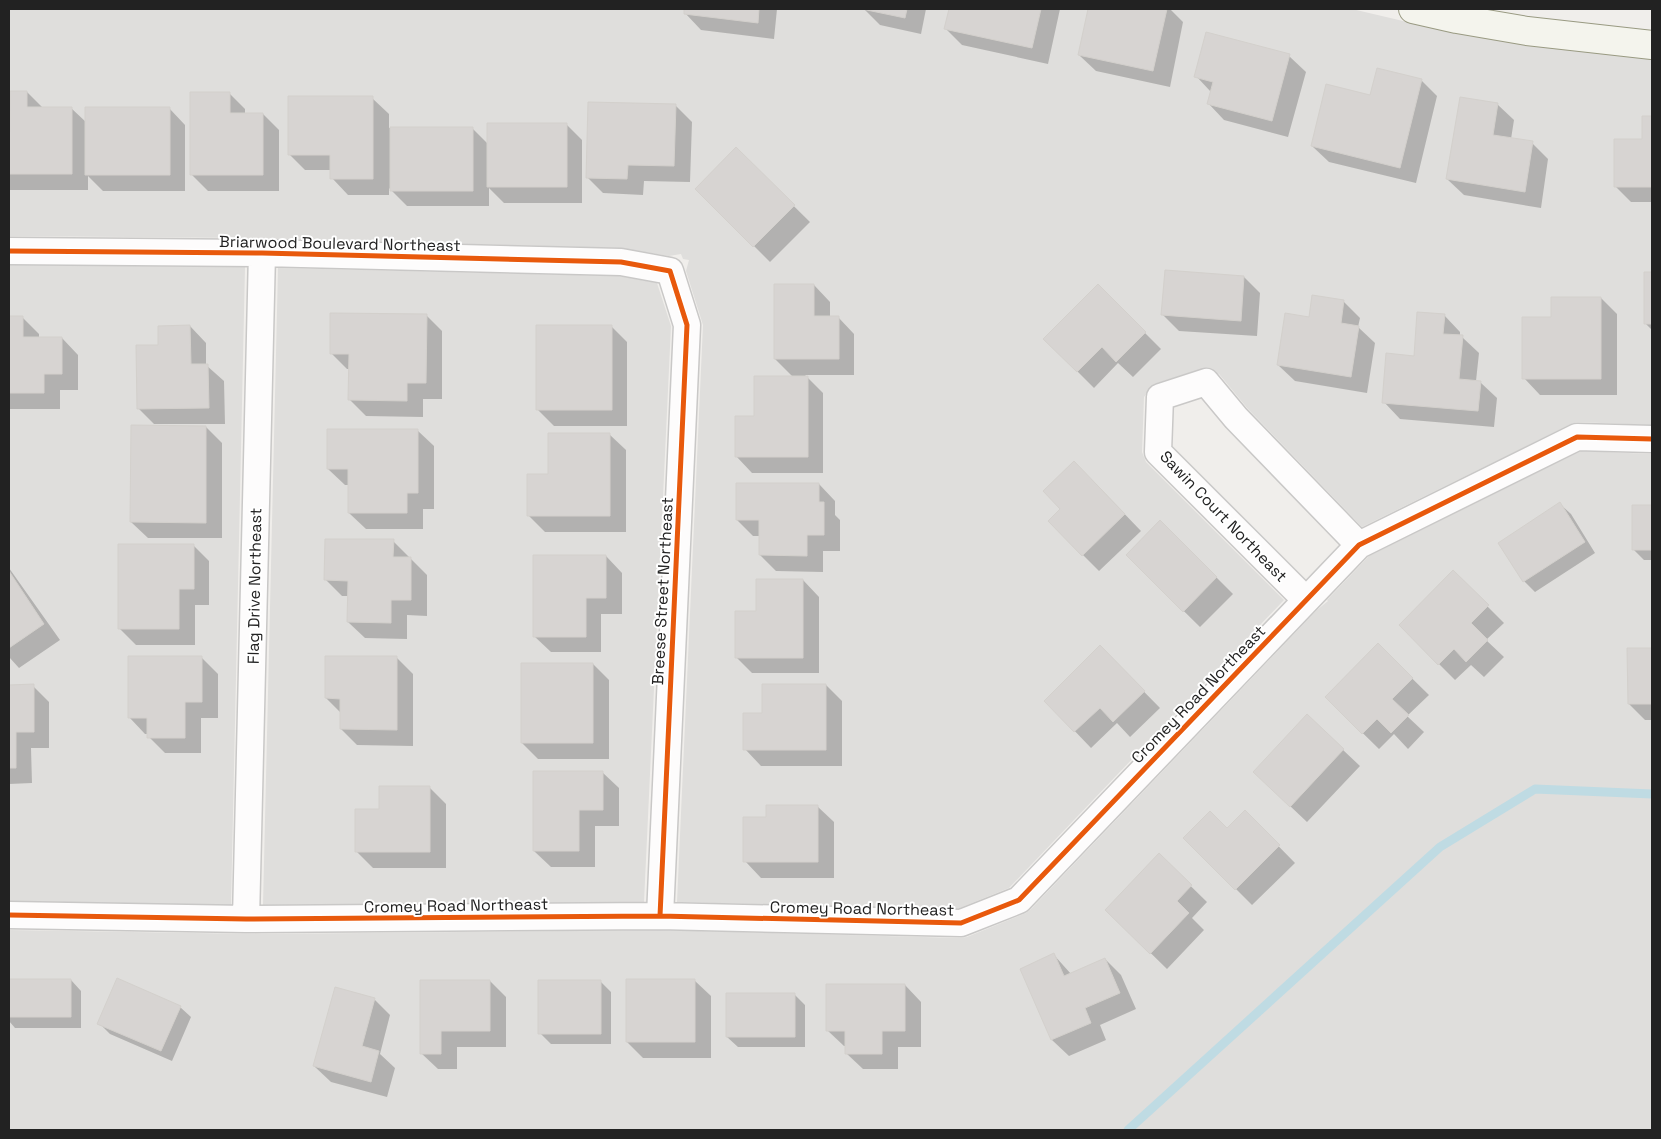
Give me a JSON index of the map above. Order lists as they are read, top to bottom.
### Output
{
  "streets": {
    "street": [
      "Briarwood Boulevard Northeast",
      "Sawin Court Northeast",
      "Flag Drive Northeast",
      "Breese Street Northeast",
      "Cromey Road Northeast"
    ]
  },
  "crossings": [
    ["Briarwood Boulevard Northeast", "Flag Drive Northeast"],
    ["Briarwood Boulevard Northeast", "Breese Street Northeast"],
    ["Sawin Court Northeast", "Cromey Road Northeast"],
    ["Flag Drive Northeast", "Cromey Road Northeast"],
    ["Breese Street Northeast", "Cromey Road Northeast"]
  ]
}
